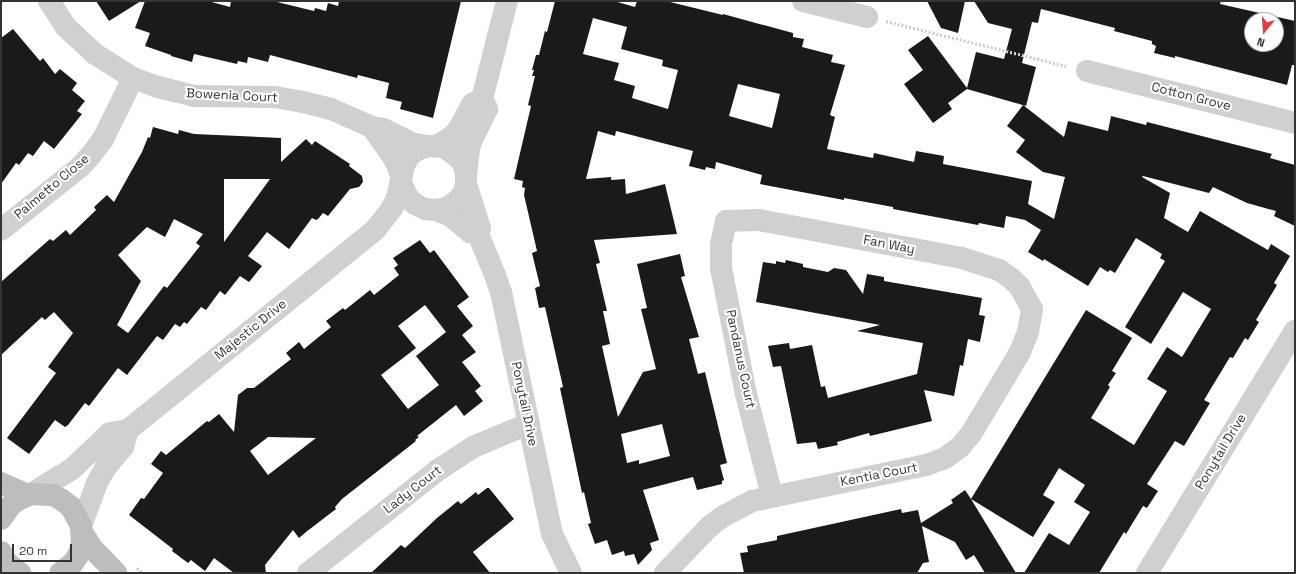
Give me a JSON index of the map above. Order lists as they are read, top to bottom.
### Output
{
  "streets": {
    "street": [
      "Bowenia Court",
      "Cotton Grove",
      "Palmetto Close",
      "Fan Way",
      "Majestic Drive",
      "Pandanus Court",
      "Ponytail Drive",
      "Kentia Court",
      "Lady Court"
    ]
  },
  "crossings": [
    ["Bowenia Court", "Palmetto Close"],
    ["Bowenia Court", "Majestic Drive"],
    ["Bowenia Court", "Ponytail Drive"],
    ["Fan Way", "Pandanus Court"],
    ["Fan Way", "Kentia Court"],
    ["Majestic Drive", "Ponytail Drive"],
    ["Pandanus Court", "Kentia Court"],
    ["Ponytail Drive", "Lady Court"]
  ],
  "scale_bar": "20 m",
  "north": "bottom"
}
